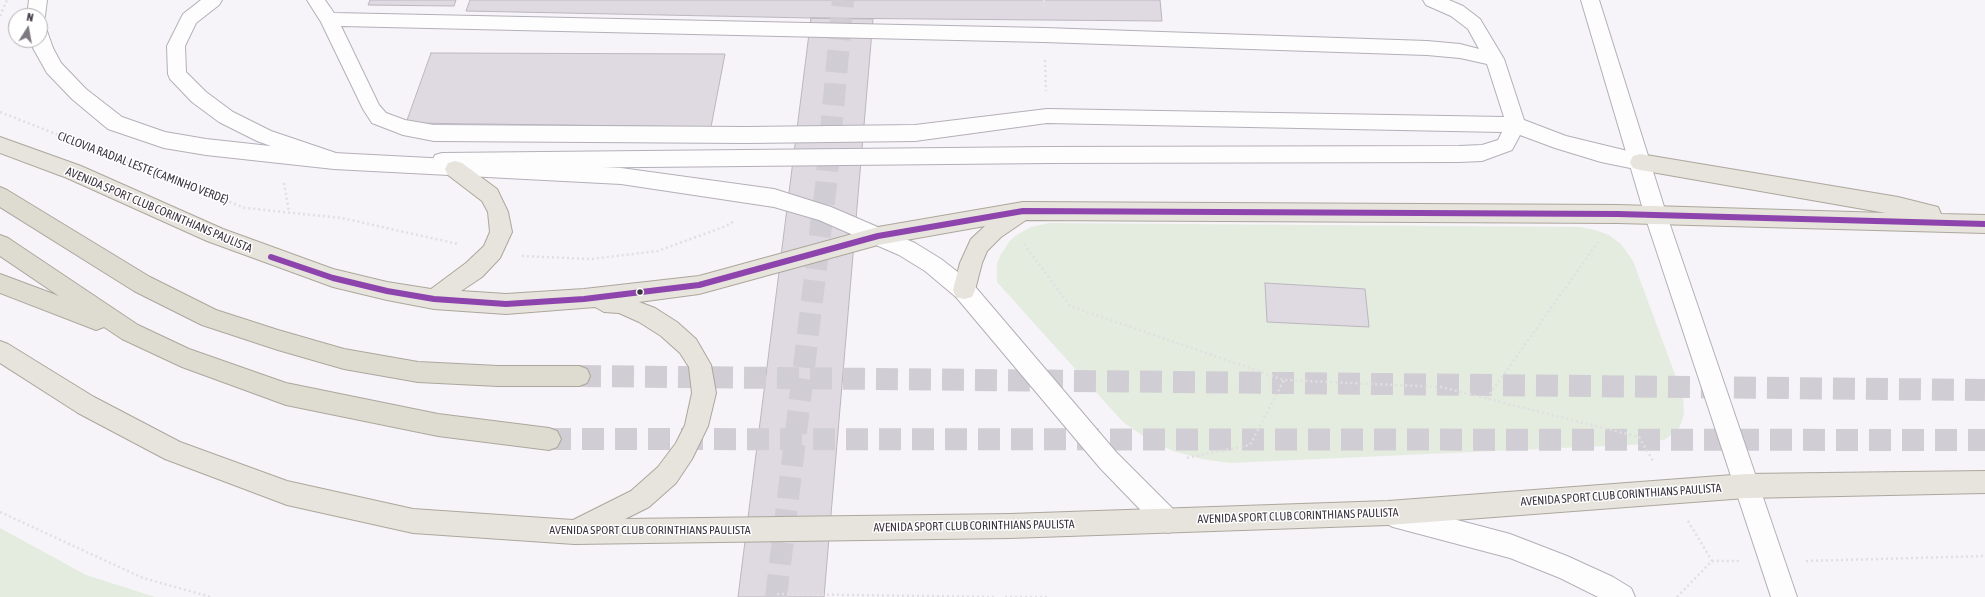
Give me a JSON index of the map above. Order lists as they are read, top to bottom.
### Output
{
  "streets": {
    "main road": ["AVENIDA SPORT CLUB CORINTHIANS PAULISTA"],
    "path": ["CICLOVIA RADIAL LESTE (CAMINHO VERDE)"]
  },
  "north": "top"
}
